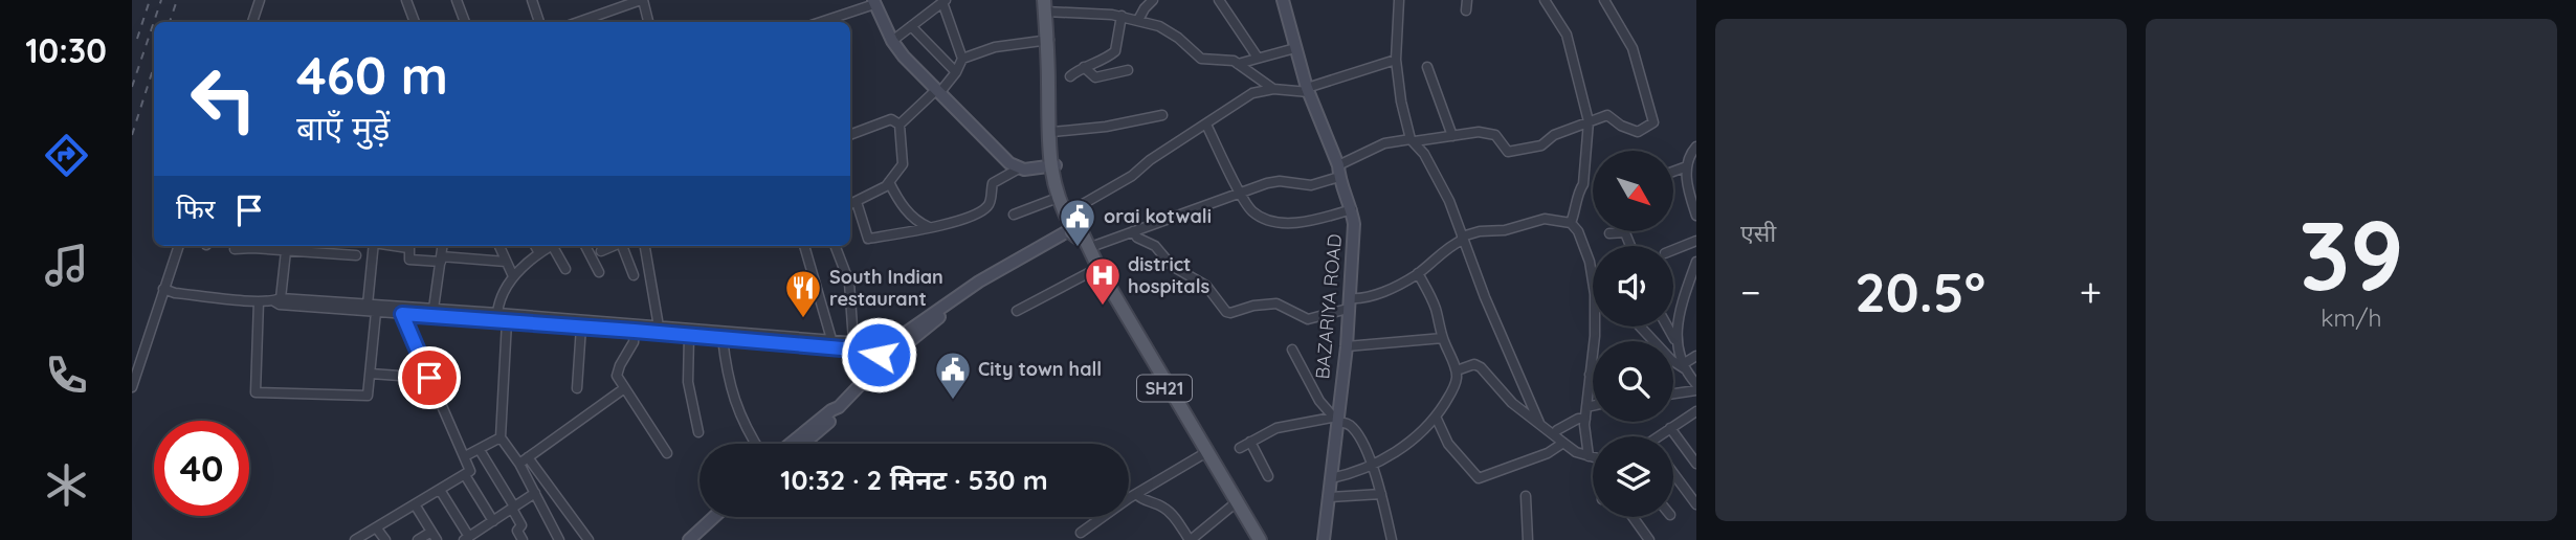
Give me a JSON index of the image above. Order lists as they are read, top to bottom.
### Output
{
  "streets": {
    "main road": ["SH21"],
    "street": ["BAZARIYA ROAD"]
  },
  "places": {
    "public building": ["orai kotwali", "City town hall"],
    "hospital": ["district hospitals"],
    "restaurant": ["South Indian restaurant"]
  },
  "north": "bottom right",
  "page": {
    "tabs": "10:30",
    "tile": [
      "एसी",
      ["39", "km/h"]
    ],
    "turn": ["460 m", "बाएँ मुड़ें"],
    "then": "फिर",
    "heat": ["−", "20.5°", "+"],
    "limit": "40",
    "trip": "10:32 · 2 मिनट · 530 m"
  }
}
